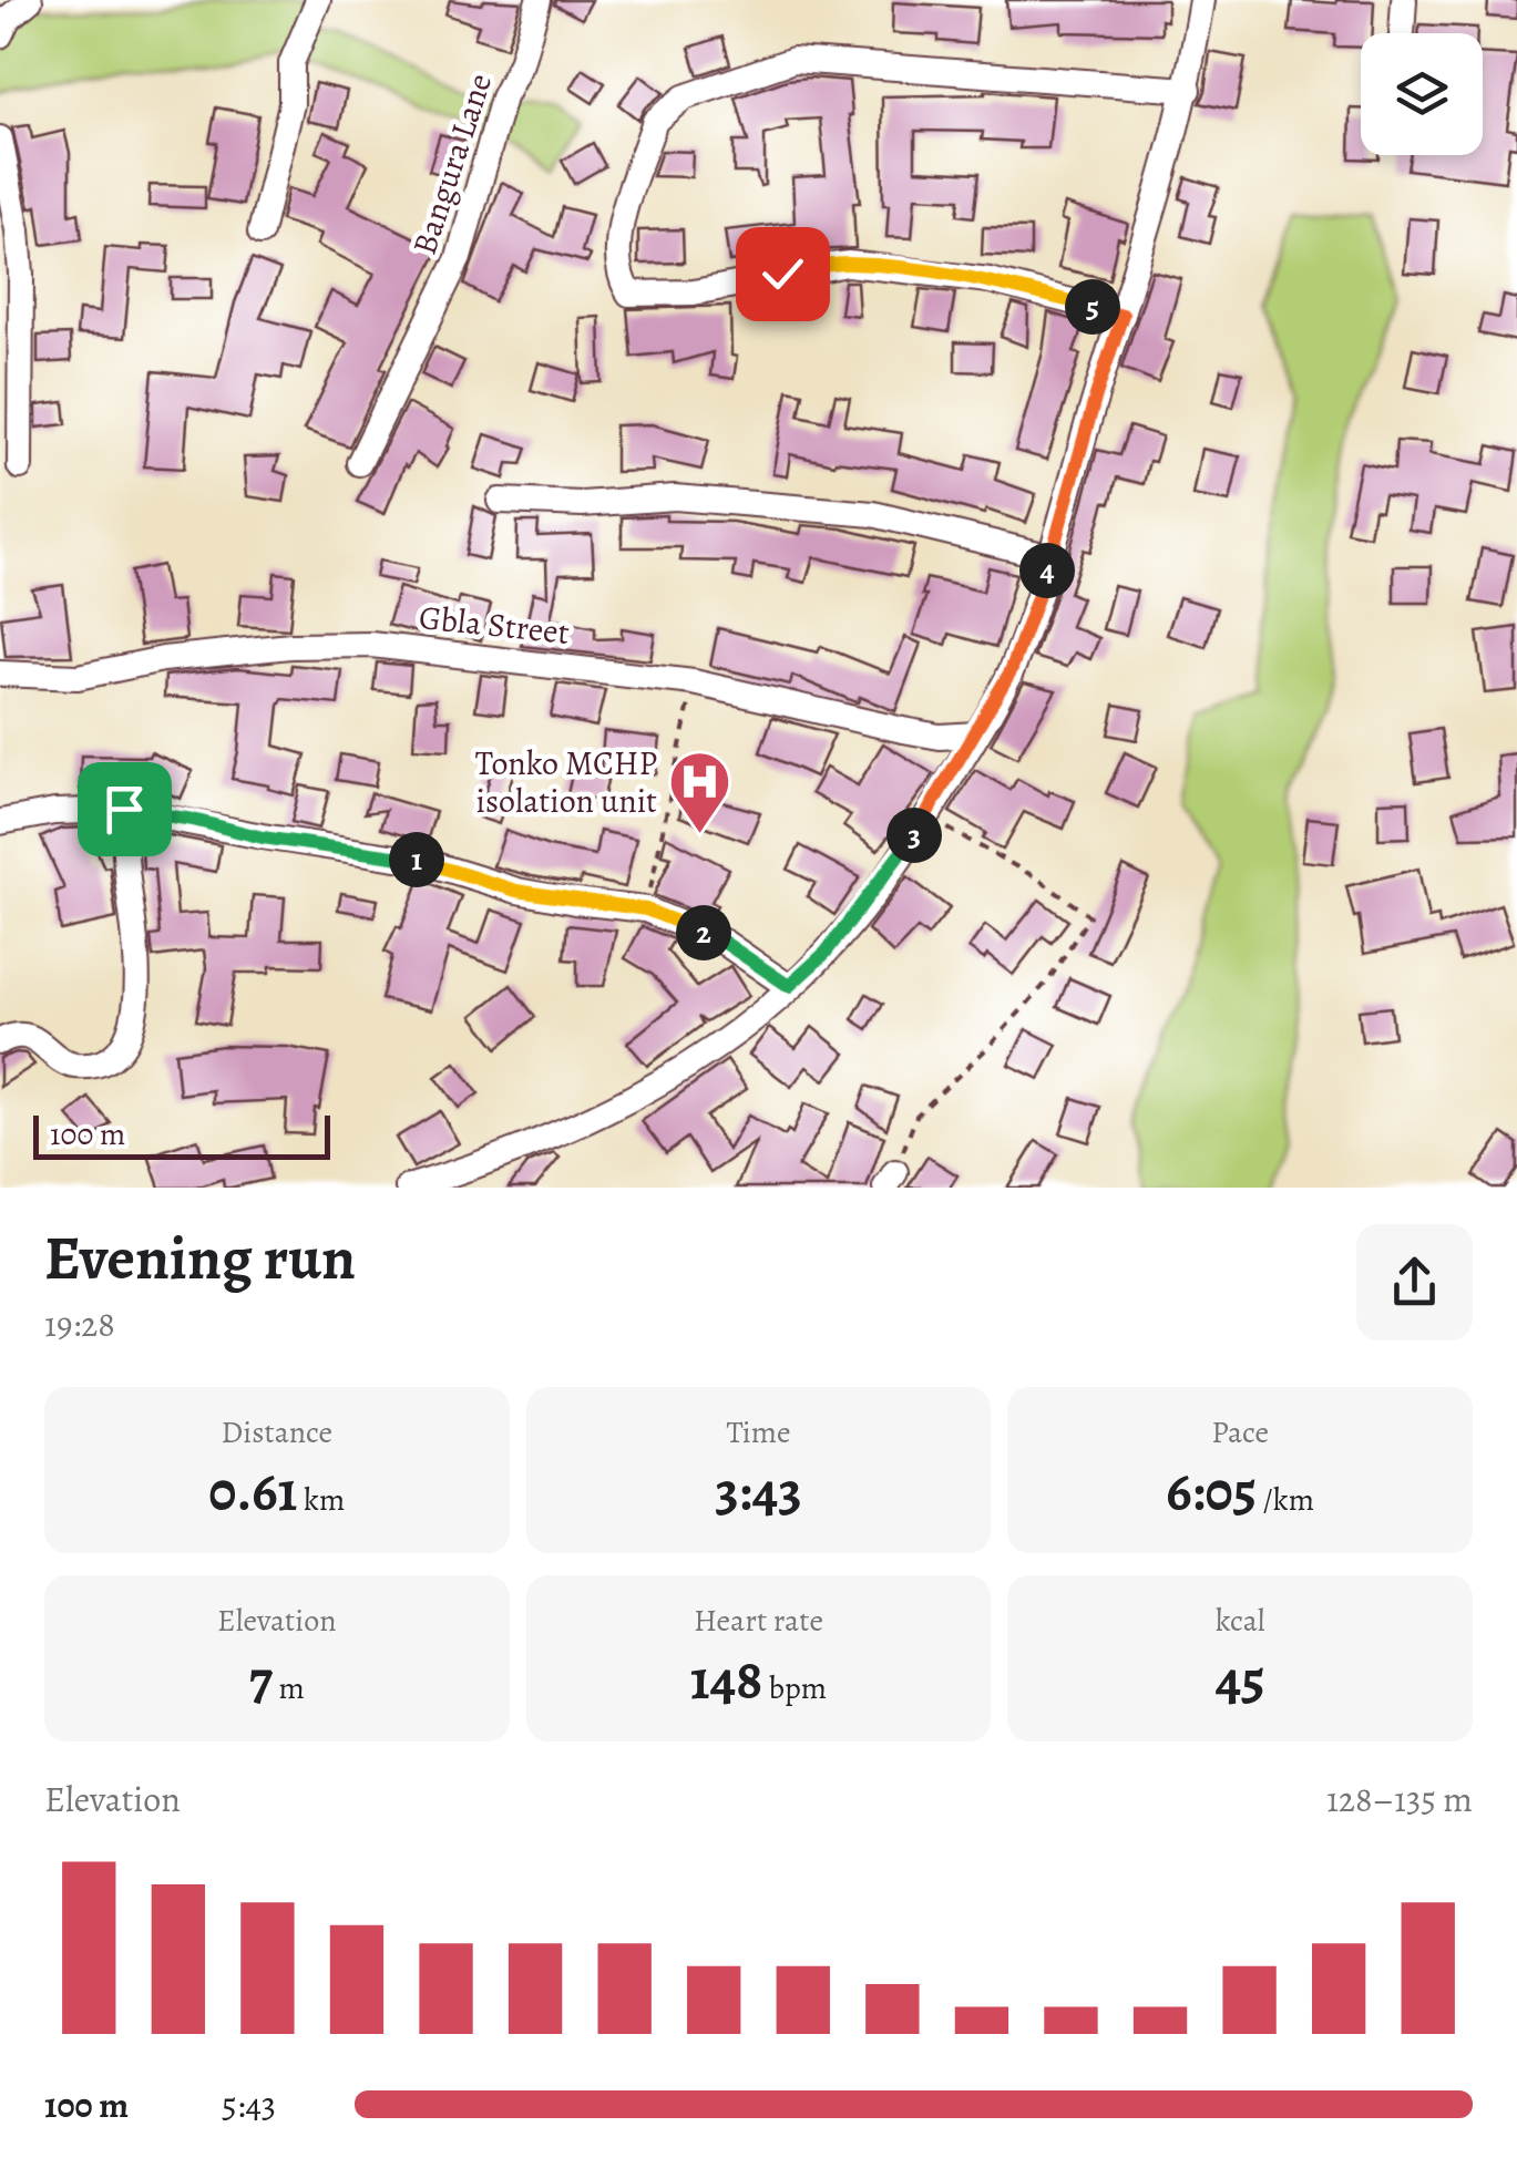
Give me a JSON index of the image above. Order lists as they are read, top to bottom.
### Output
{
  "streets": {
    "street": ["Bangura Lane", "Gbla Street"]
  },
  "places": {
    "hospital": ["Tonko MCHP isolation unit"]
  },
  "scale_bar": "100 m",
  "page": {
    "pins": [
      "5",
      "4",
      "3",
      "1",
      "2"
    ],
    "scale": "100 m",
    "heading": ["Evening run", "19:28"],
    "stats": [
      ["Distance", "0.61 km"],
      ["Time", "3:43"],
      ["Pace", "6:05 /km"],
      ["Elevation", "7 m"],
      ["Heart rate", "148 bpm"],
      ["kcal", "45"]
    ],
    "chart": ["Elevation", "128–135 m"],
    "list": [
      {
        "name": "100 m",
        "note": "5:43"
      }
    ]
  }
}
